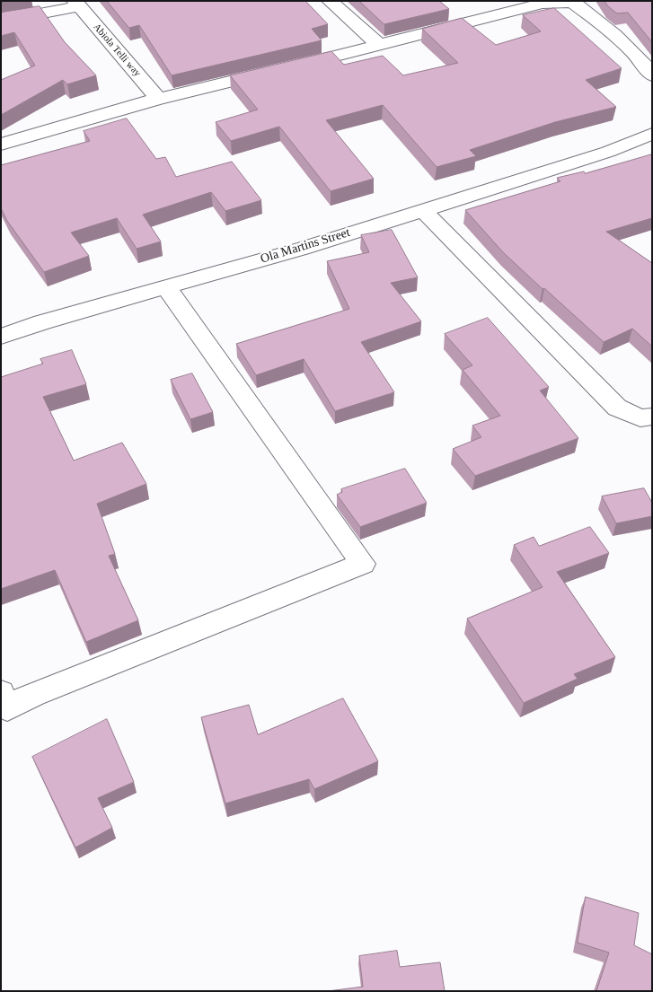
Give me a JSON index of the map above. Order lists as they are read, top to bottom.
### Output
{
  "streets": {
    "street": ["Abiola Telli way", "Ola Martins Street"]
  }
}
